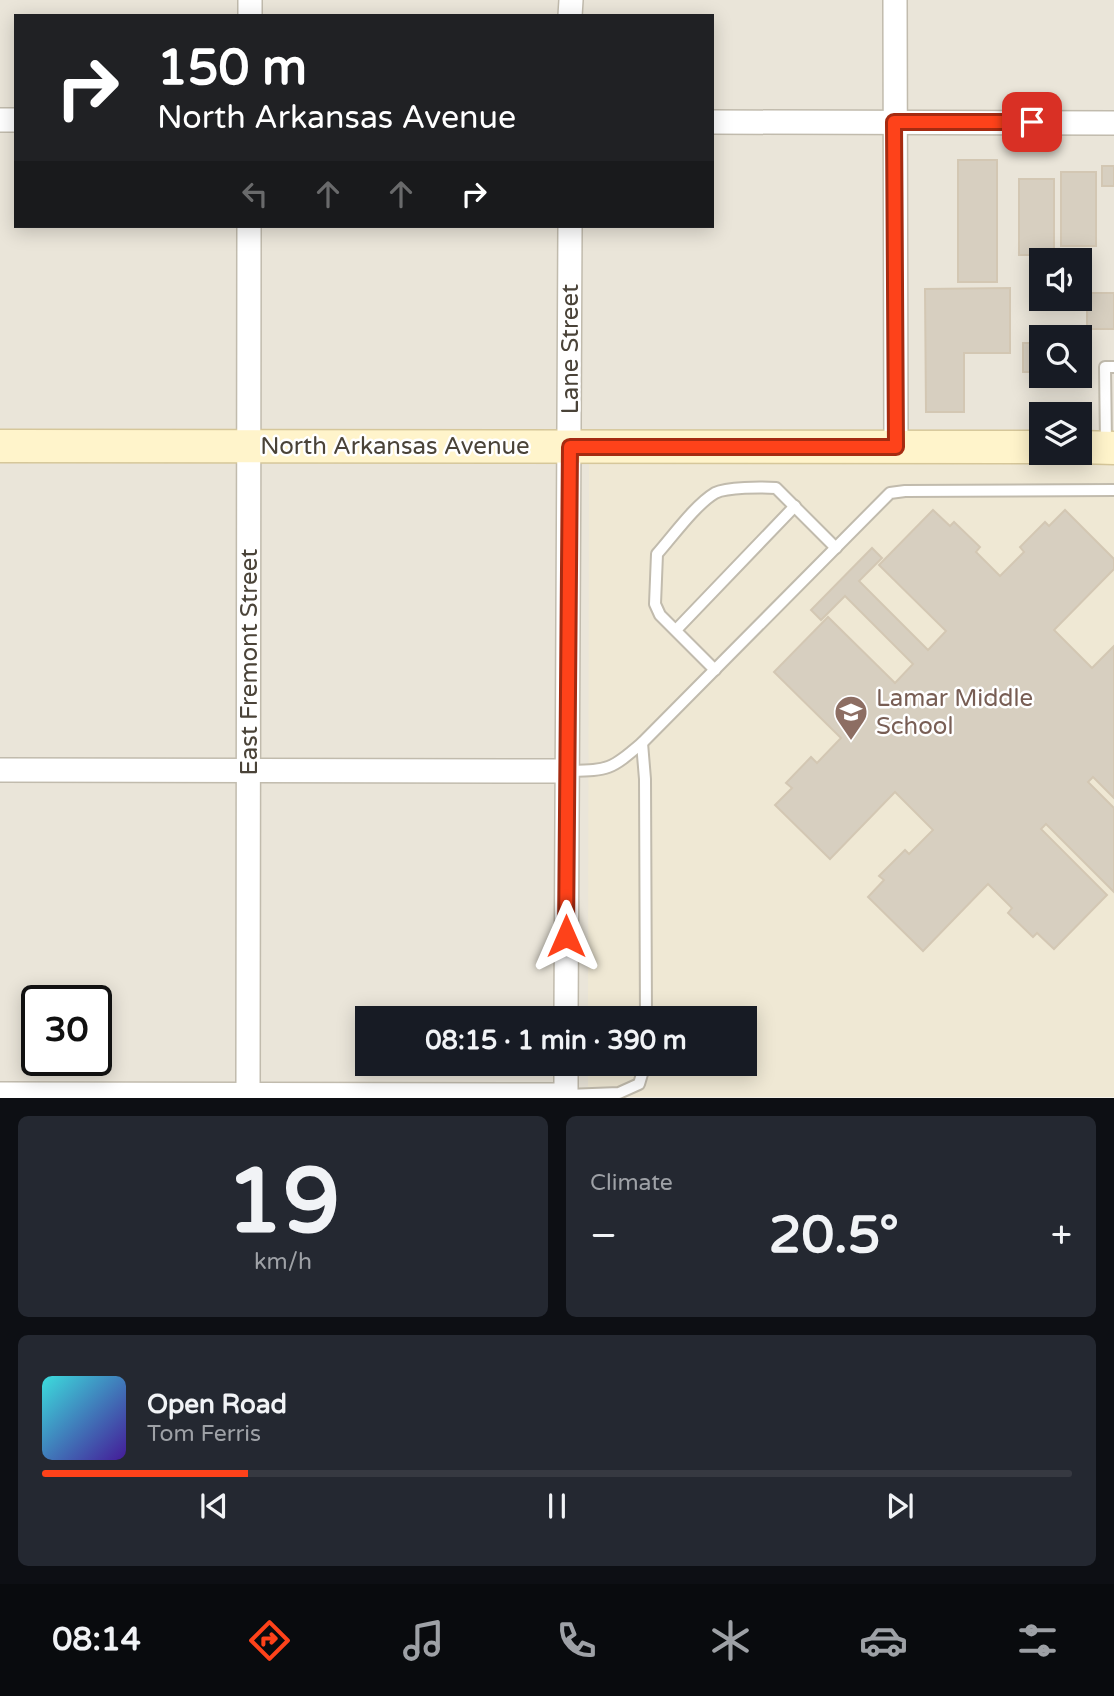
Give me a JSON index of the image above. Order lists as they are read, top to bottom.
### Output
{
  "streets": {
    "main road": ["North Arkansas Avenue"],
    "street": ["Lane Street", "East Fremont Street"]
  },
  "crossings": [
    ["Lane Street", "North Arkansas Avenue"],
    ["North Arkansas Avenue", "East Fremont Street"]
  ],
  "places": {
    "school or university": ["Lamar Middle School"]
  },
  "page": {
    "turn": ["150 m", "North Arkansas Avenue"],
    "limit": "30",
    "trip": "08:15 · 1 min · 390 m",
    "tile": [
      ["19", "km/h"],
      "Climate"
    ],
    "heat": ["−", "20.5°", "+"],
    "song": ["Open Road", "Tom Ferris"],
    "tabs": "08:14"
  }
}
